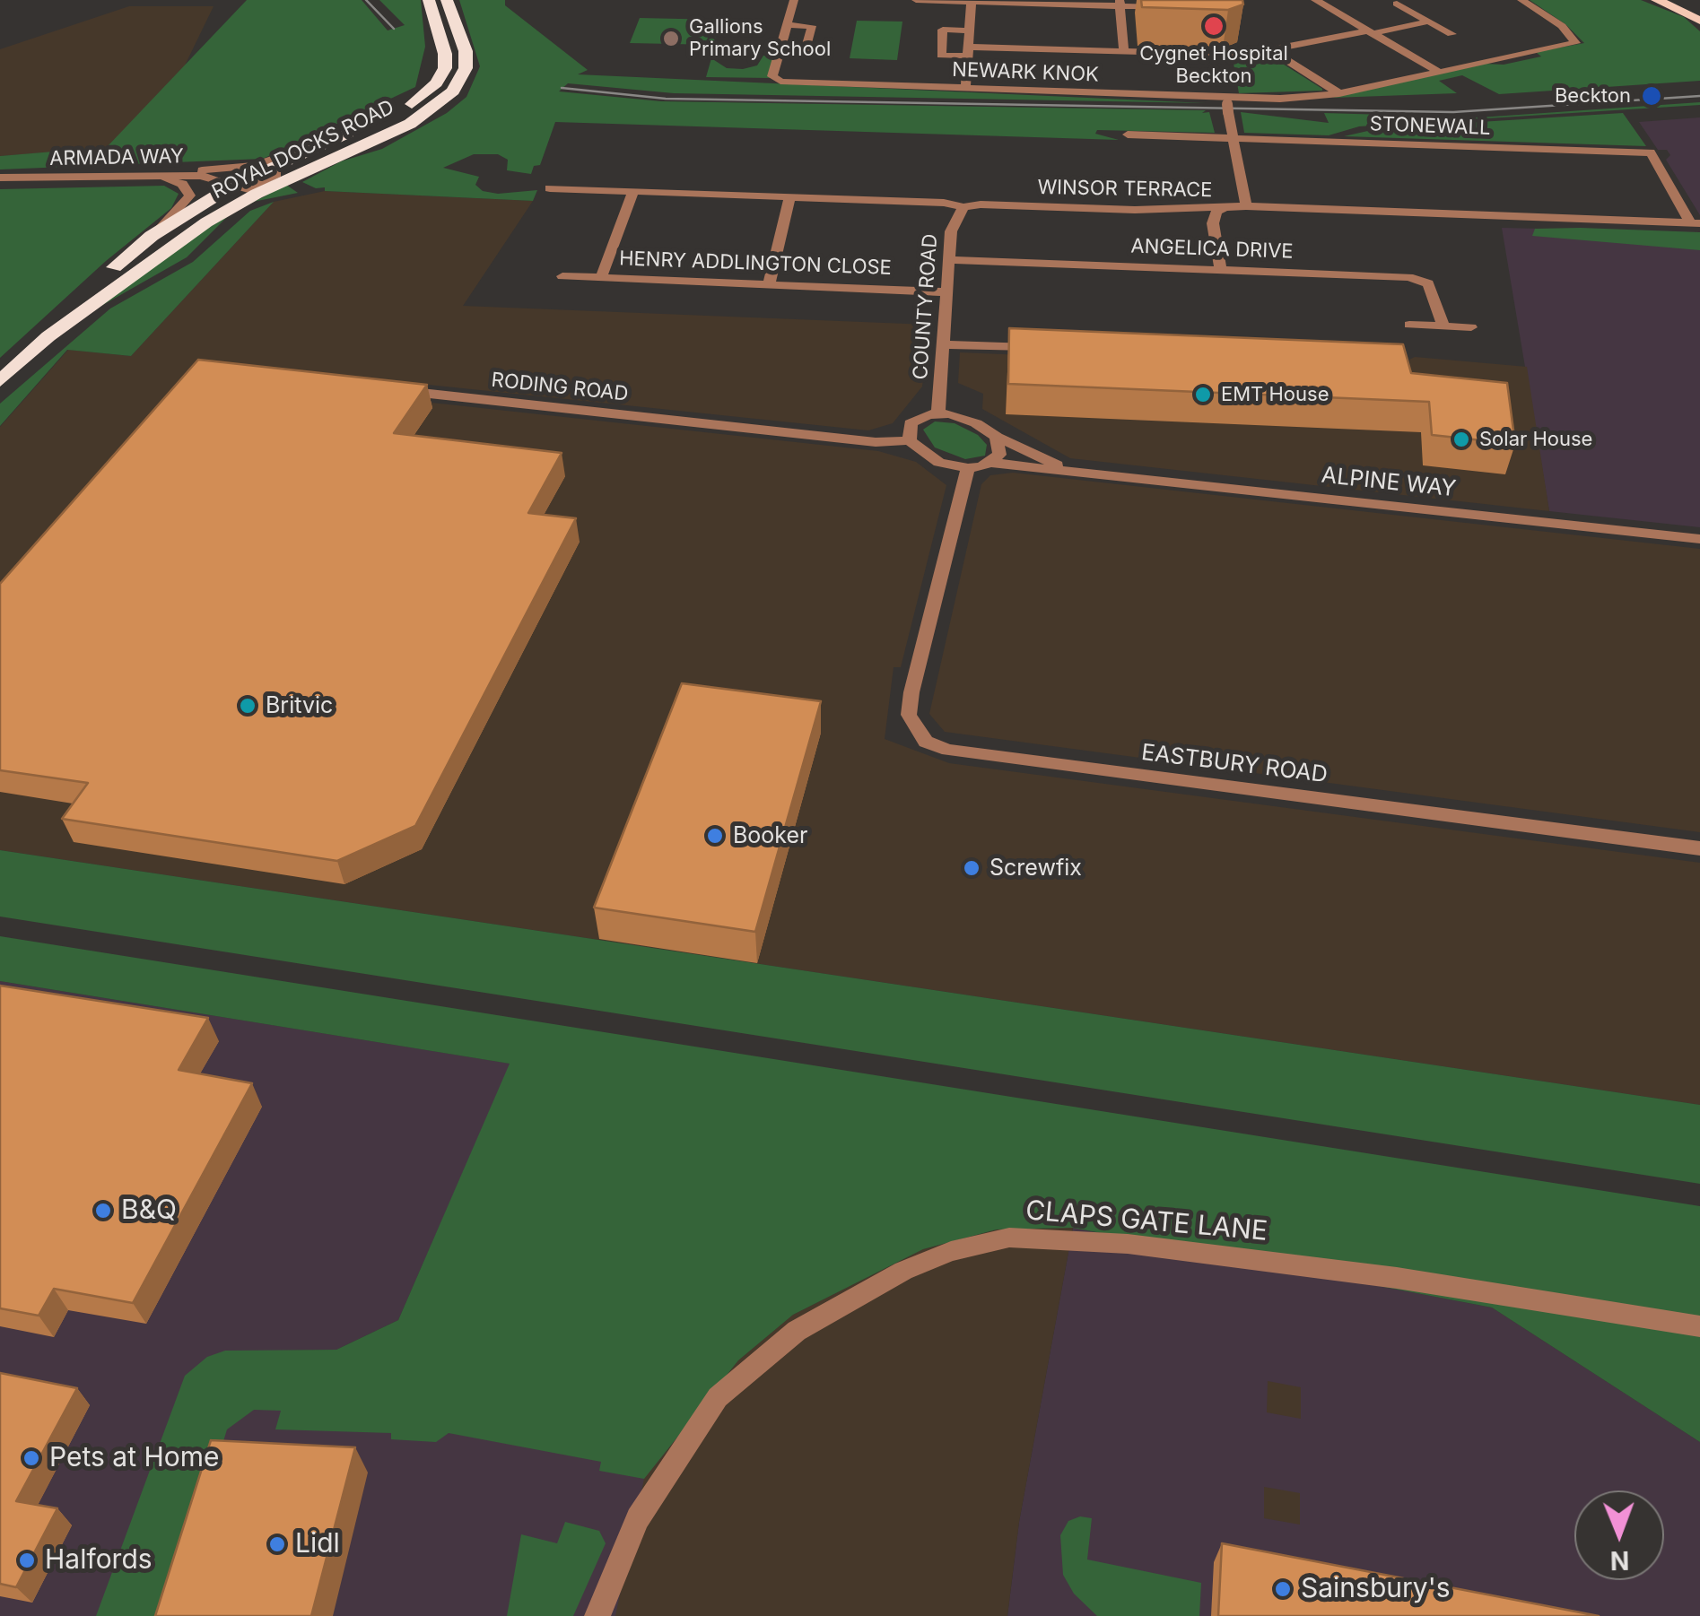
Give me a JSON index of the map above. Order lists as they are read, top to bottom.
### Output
{
  "streets": {
    "highway": ["ROYAL DOCKS ROAD"],
    "street": [
      "NEWARK KNOK",
      "STONEWALL",
      "ARMADA WAY",
      "WINSOR TERRACE",
      "ANGELICA DRIVE",
      "HENRY ADDLINGTON CLOSE",
      "COUNTY ROAD",
      "RODING ROAD",
      "ALPINE WAY",
      "EASTBURY ROAD",
      "CLAPS GATE LANE"
    ]
  },
  "crossings": [
    ["STONEWALL", "WINSOR TERRACE"],
    ["ROYAL DOCKS ROAD", "ARMADA WAY"],
    ["WINSOR TERRACE", "COUNTY ROAD"],
    ["ANGELICA DRIVE", "COUNTY ROAD"],
    ["HENRY ADDLINGTON CLOSE", "COUNTY ROAD"],
    ["COUNTY ROAD", "ALPINE WAY"],
    ["ALPINE WAY", "EASTBURY ROAD"]
  ],
  "places": [
    "Cygnet Hospital Beckton",
    "Gallions Primary School",
    "Beckton",
    "EMT House",
    "Solar House",
    "Britvic",
    "Booker",
    "Screwfix",
    "B&Q",
    "Pets at Home",
    "Lidl",
    "Halfords",
    "Sainsbury's"
  ],
  "north": "bottom"
}
